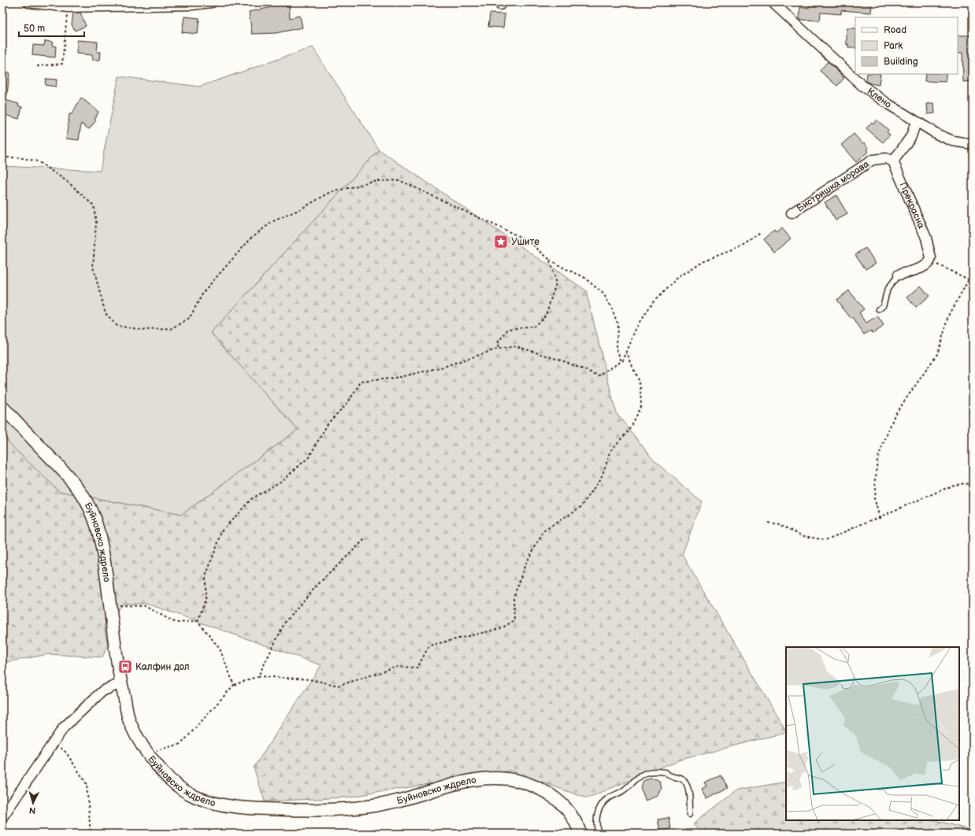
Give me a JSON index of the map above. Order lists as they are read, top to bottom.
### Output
{
  "streets": {
    "street": [
      "Клено",
      "Бистришка морава",
      "Прекрасна",
      "Буйновско ждрело"
    ]
  },
  "crossings": [
    ["Бистришка морава", "Прекрасна"]
  ],
  "places": {
    "place": ["Ушите"],
    "bus stop": ["Калфин дол"]
  },
  "legend": ["Road", "Park", "Building"],
  "scale_bar": "50 m",
  "north": "bottom"
}
